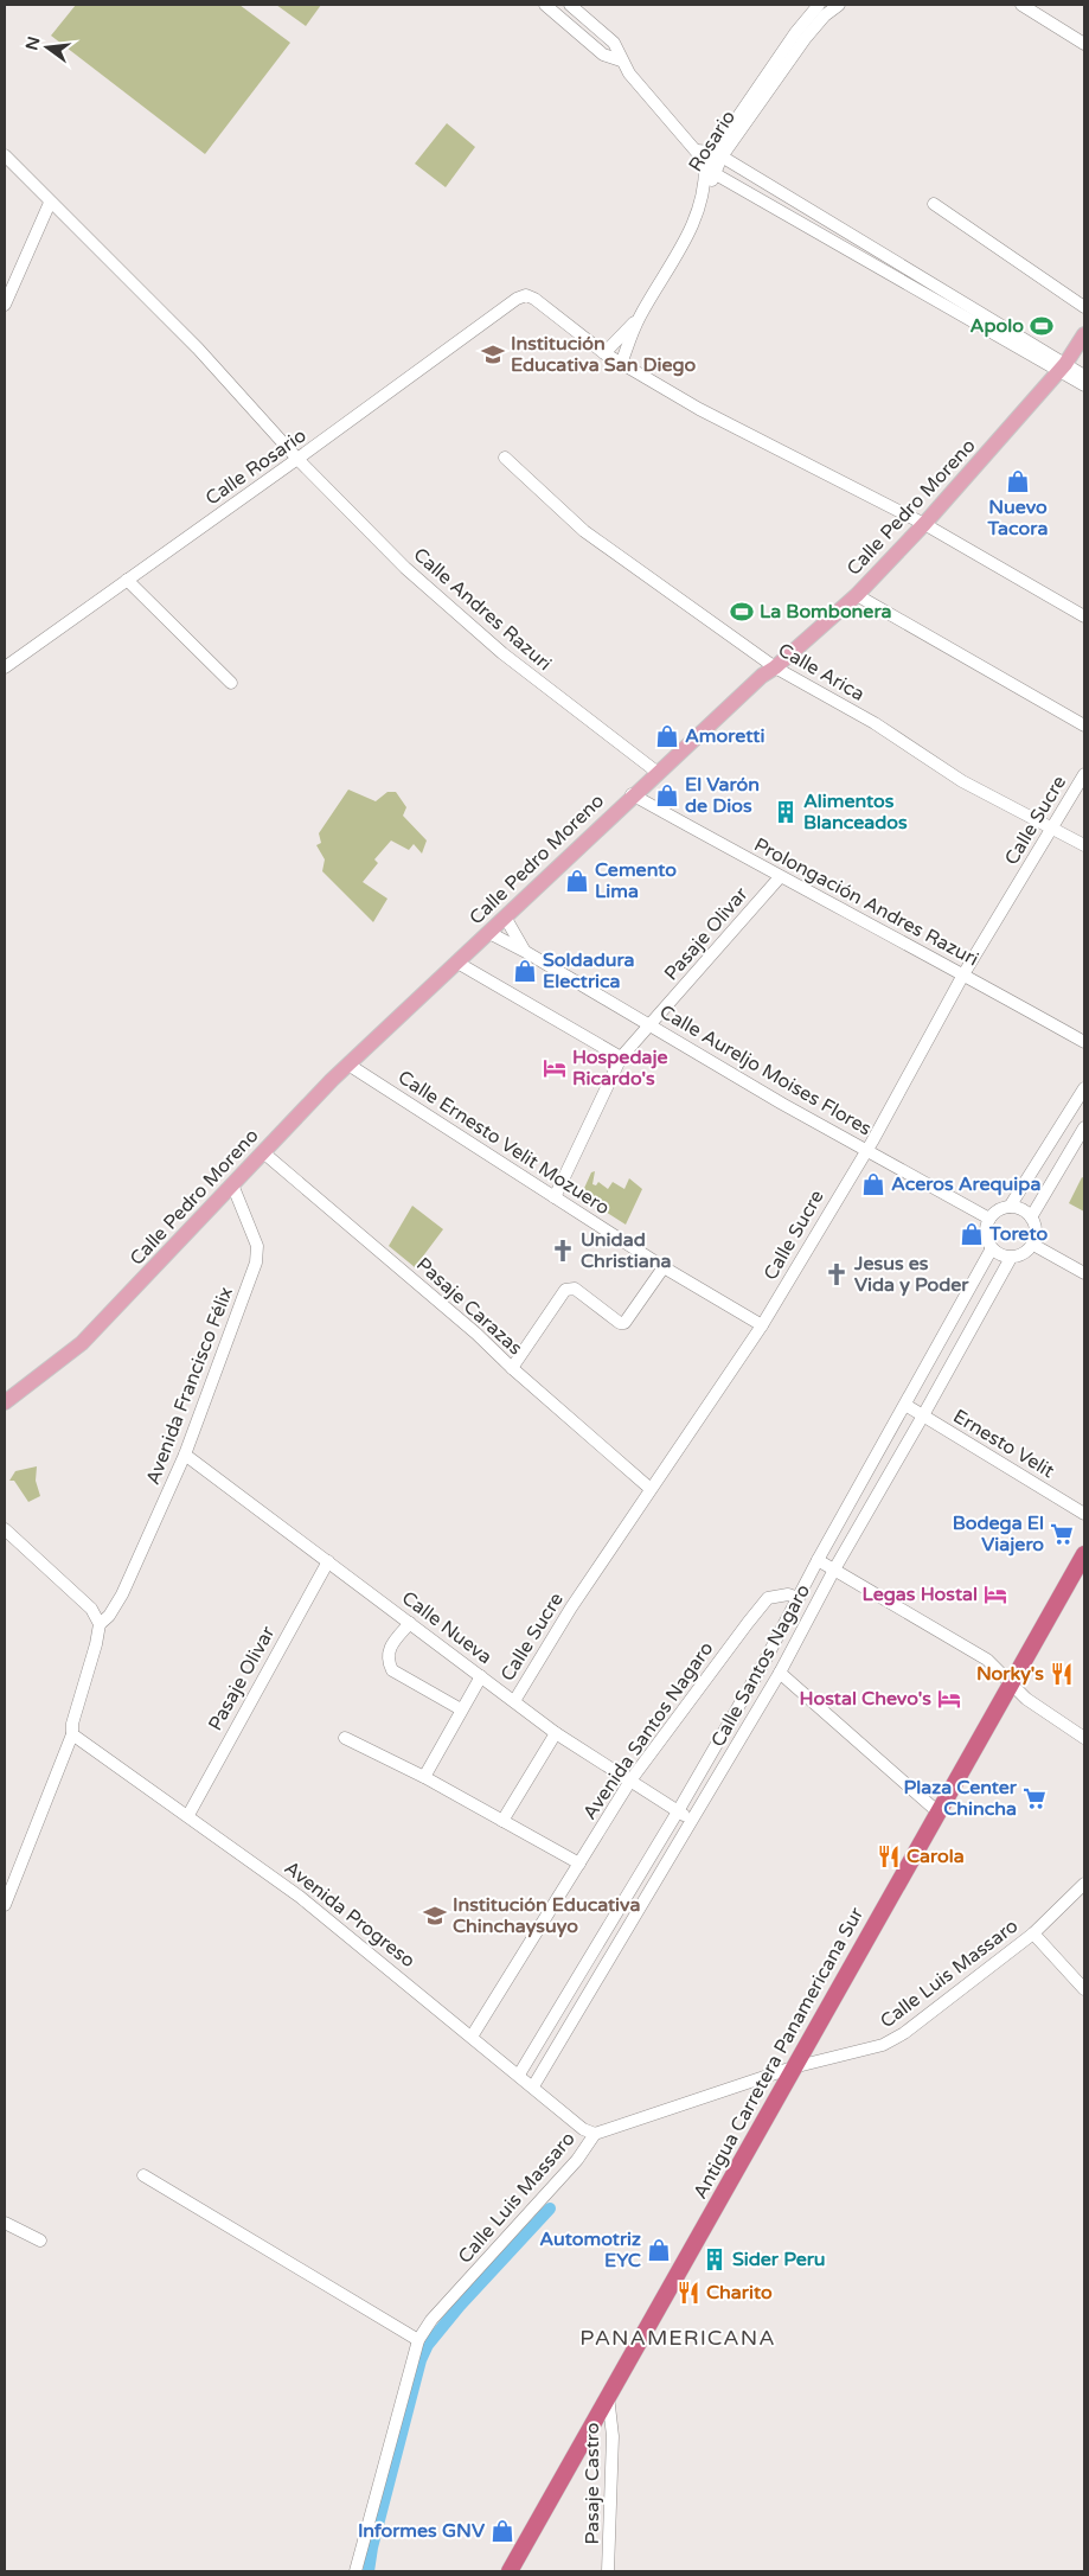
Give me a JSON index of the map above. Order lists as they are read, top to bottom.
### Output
{
  "streets": {
    "highway": ["Antigua Carretera Panamericana Sur"],
    "main road": ["Calle Pedro Moreno"],
    "street": [
      "Rosario",
      "Calle Rosario",
      "Calle Andres Razuri",
      "Calle Arica",
      "Calle Sucre",
      "Prolongación Andres Razuri",
      "Pasaje Olivar",
      "Calle Aureljo Moises Flores",
      "Calle Ernesto Velit Mozuero",
      "Pasaje Carazas",
      "Avenida Francisco Félix",
      "Ernesto Velit",
      "Calle Nueva",
      "Calle Santos Nagaro",
      "Avenida Santos Nagaro",
      "Avenida Progreso",
      "Calle Luis Massaro",
      "Pasaje Castro"
    ]
  },
  "crossings": [
    ["Calle Rosario", "Calle Andres Razuri"],
    ["Calle Pedro Moreno", "Calle Andres Razuri"],
    ["Calle Pedro Moreno", "Calle Arica"],
    ["Calle Pedro Moreno", "Prolongación Andres Razuri"],
    ["Calle Pedro Moreno", "Calle Aureljo Moises Flores"],
    ["Calle Pedro Moreno", "Calle Ernesto Velit Mozuero"],
    ["Calle Pedro Moreno", "Pasaje Carazas"],
    ["Calle Pedro Moreno", "Avenida Francisco Félix"],
    ["Calle Arica", "Calle Sucre"],
    ["Calle Sucre", "Prolongación Andres Razuri"],
    ["Calle Sucre", "Calle Aureljo Moises Flores"],
    ["Calle Sucre", "Calle Ernesto Velit Mozuero"],
    ["Calle Sucre", "Pasaje Carazas"],
    ["Calle Sucre", "Calle Nueva"],
    ["Prolongación Andres Razuri", "Pasaje Olivar"],
    ["Pasaje Olivar", "Calle Aureljo Moises Flores"],
    ["Pasaje Olivar", "Calle Ernesto Velit Mozuero"],
    ["Pasaje Olivar", "Calle Nueva"],
    ["Pasaje Olivar", "Avenida Progreso"],
    ["Calle Aureljo Moises Flores", "Calle Santos Nagaro"],
    ["Avenida Francisco Félix", "Calle Nueva"],
    ["Ernesto Velit", "Calle Santos Nagaro"],
    ["Calle Nueva", "Calle Santos Nagaro"],
    ["Calle Nueva", "Avenida Santos Nagaro"],
    ["Calle Santos Nagaro", "Avenida Santos Nagaro"],
    ["Calle Santos Nagaro", "Avenida Progreso"],
    ["Avenida Santos Nagaro", "Avenida Progreso"],
    ["Avenida Progreso", "Calle Luis Massaro"],
    ["Calle Luis Massaro", "Antigua Carretera Panamericana Sur"],
    ["Antigua Carretera Panamericana Sur", "Pasaje Castro"]
  ],
  "districts": ["PANAMERICANA"],
  "places": {
    "sports": ["Apolo", "La Bombonera"],
    "school or university": ["Institución Educativa San Diego", "Institución Educativa Chinchaysuyo"],
    "shop": [
      "Nuevo Tacora",
      "Amoretti",
      "El Varón de Dios",
      "Cemento Lima",
      "Soldadura Electrica",
      "Aceros Arequipa",
      "Toreto",
      "Automotriz EYC",
      "Informes GNV"
    ],
    "building": ["Alimentos Blanceados", "Sider Peru"],
    "hotel": ["Hospedaje Ricardo's", "Legas Hostal", "Hostal Chevo's"],
    "church": ["Unidad Christiana", "Jesus es Vida y Poder"],
    "supermarket": ["Bodega El Viajero", "Plaza Center Chincha"],
    "restaurant": ["Norky's", "Carola", "Charito"]
  },
  "north": "left"
}
